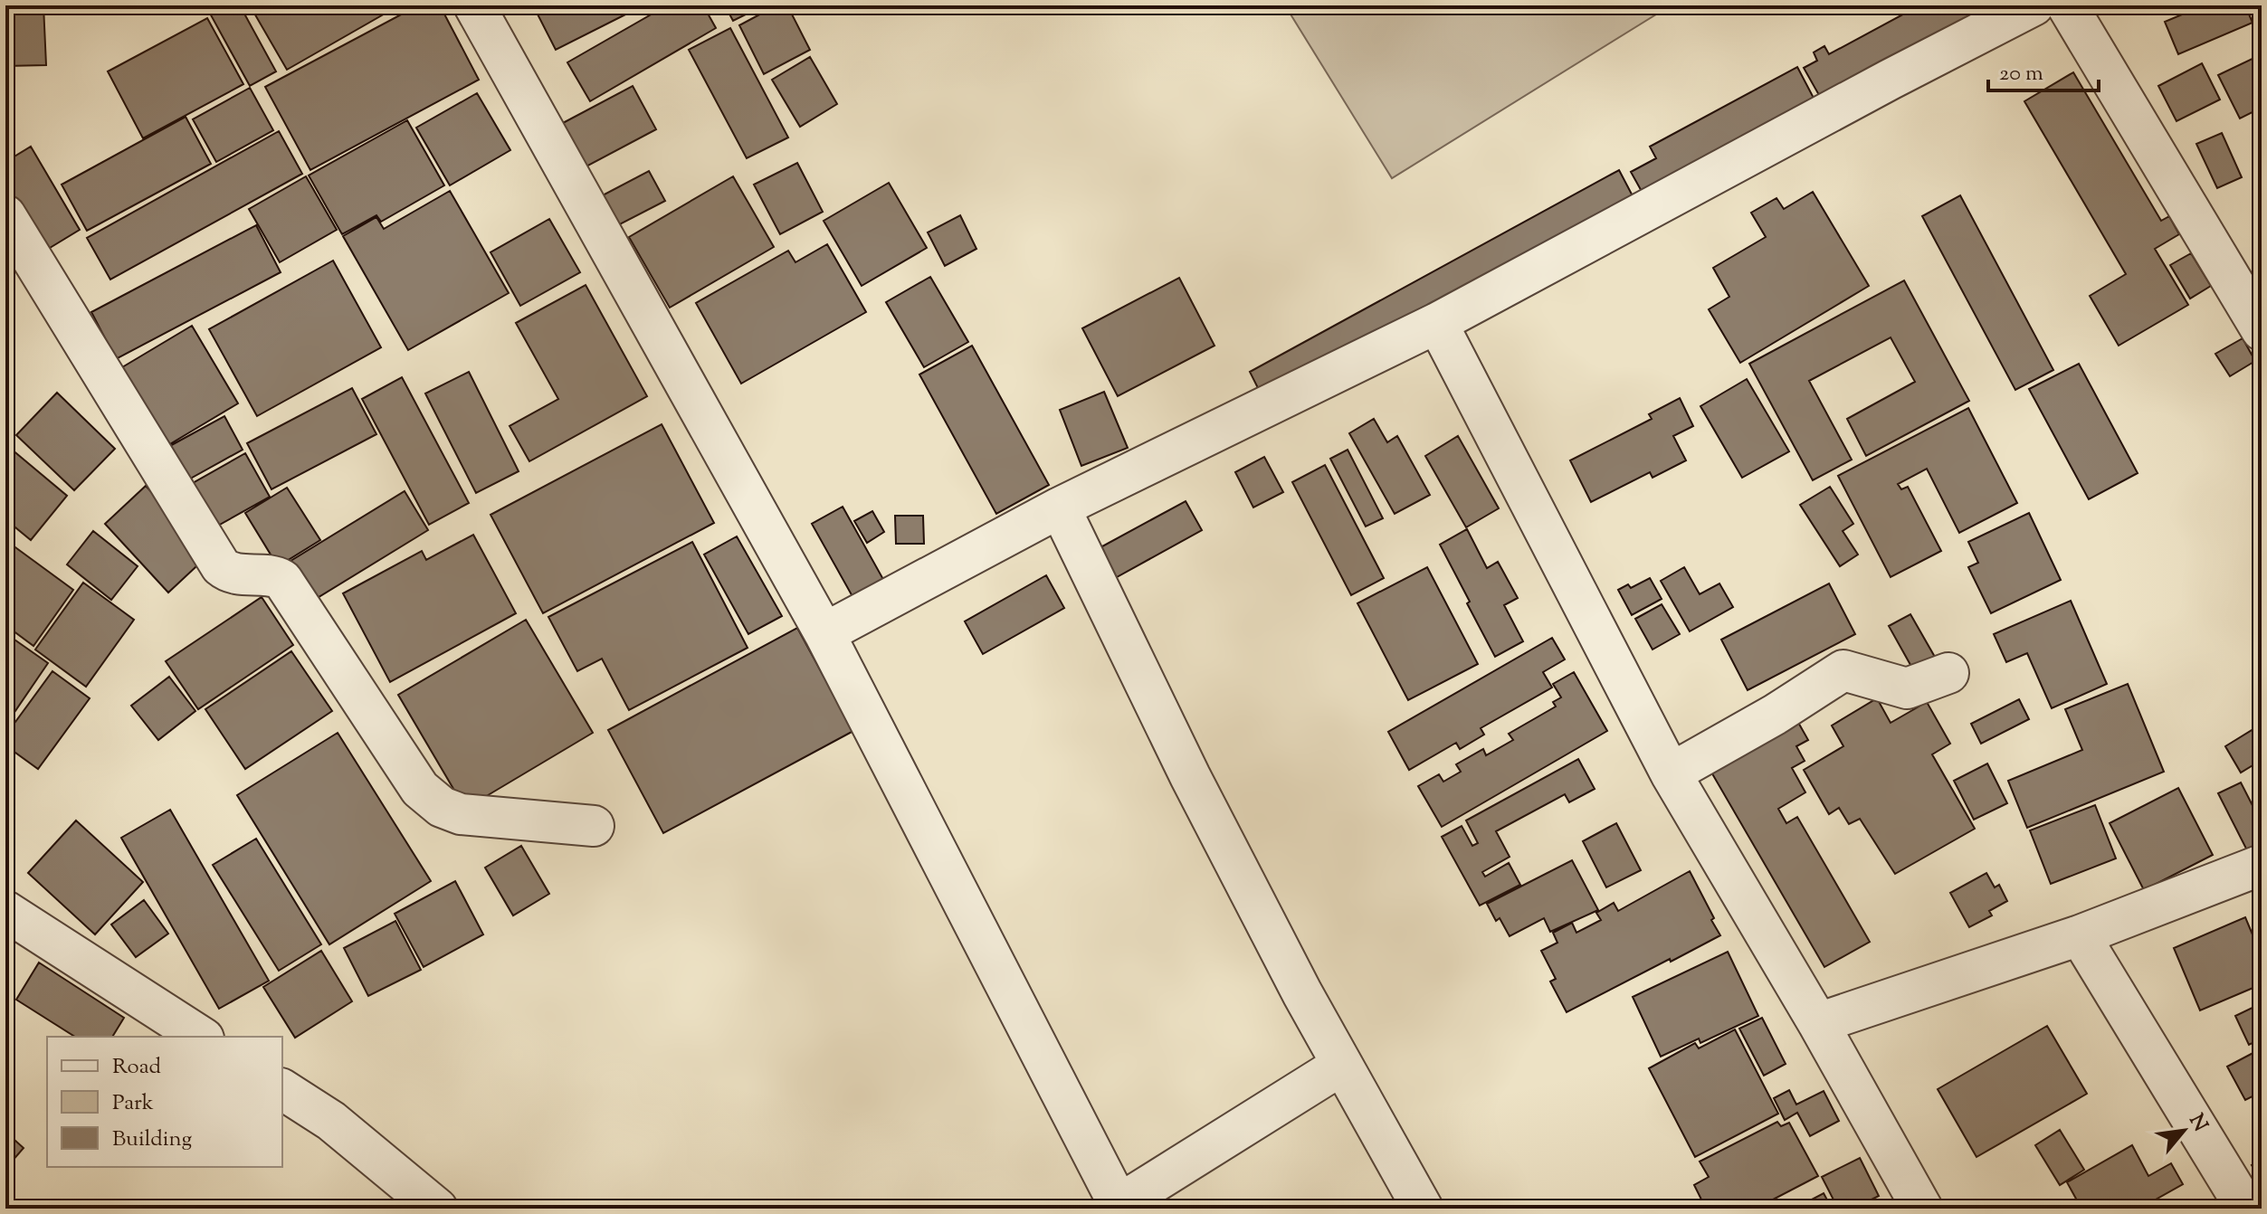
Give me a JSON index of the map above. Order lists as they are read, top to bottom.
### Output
{
  "legend": ["Road", "Park", "Building"],
  "scale_bar": "20 m",
  "north": "top right"
}
